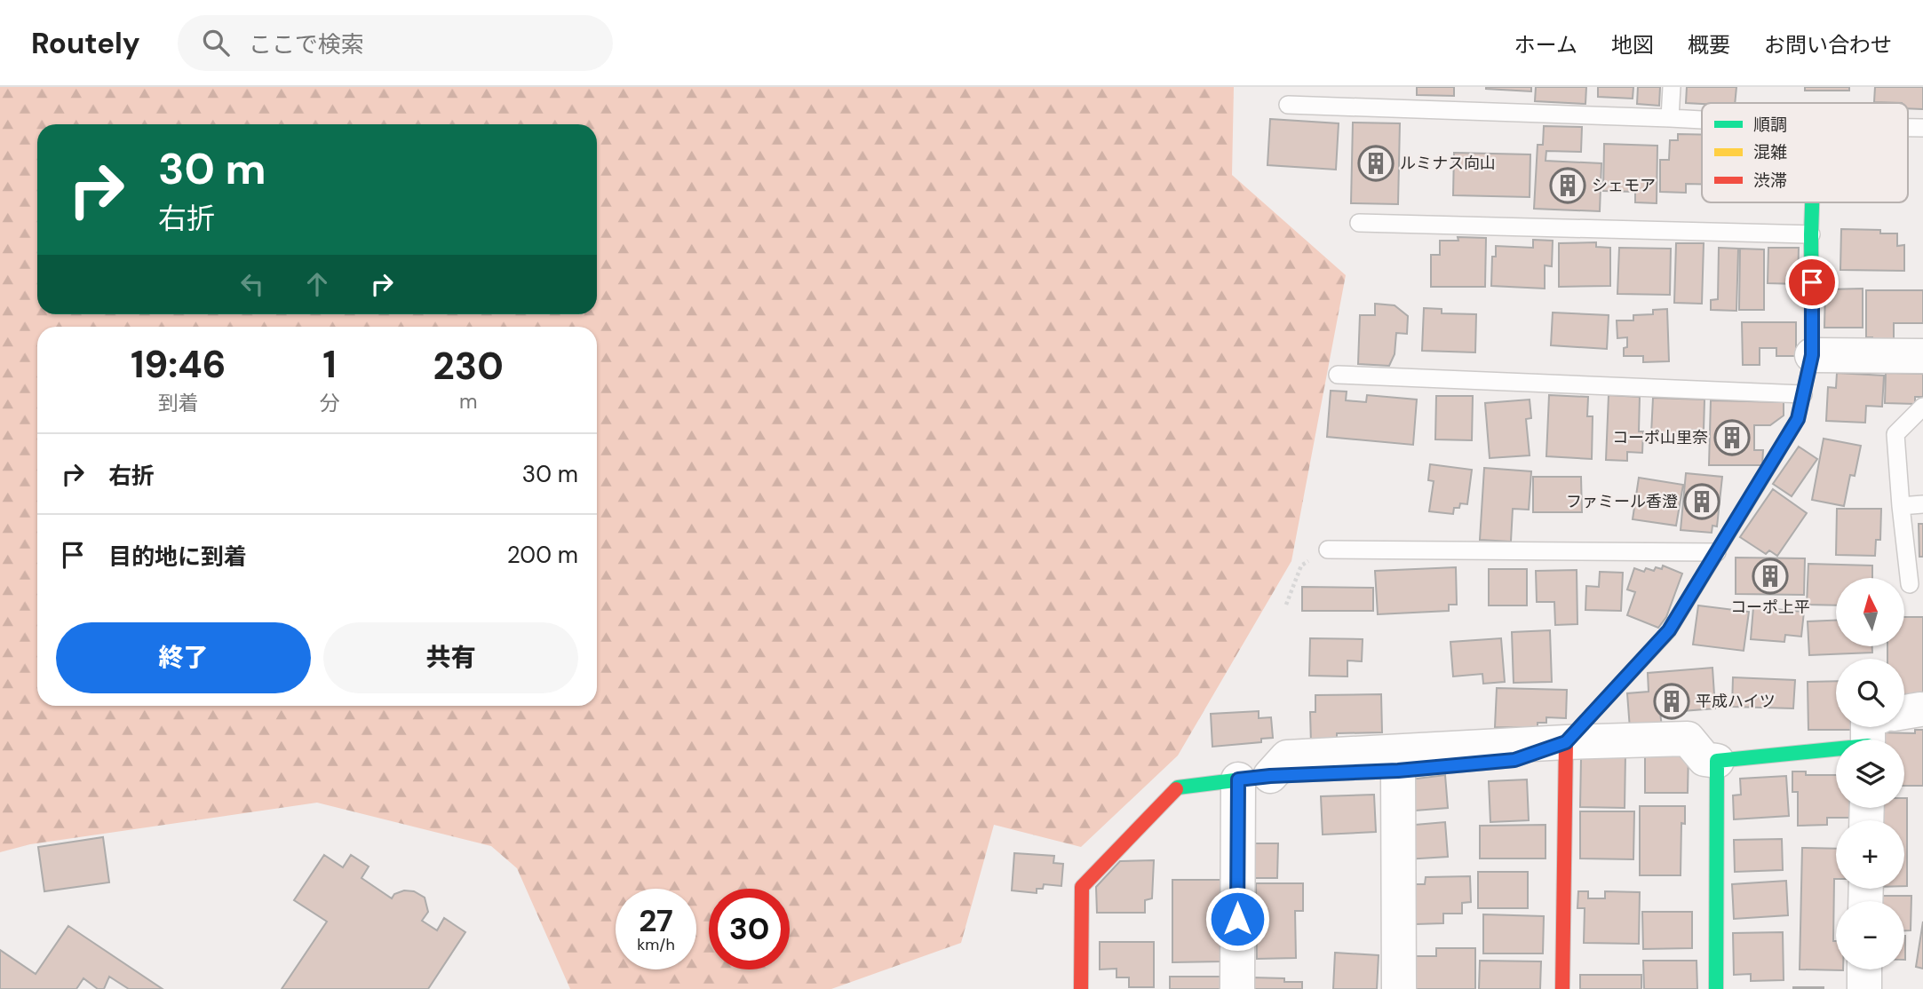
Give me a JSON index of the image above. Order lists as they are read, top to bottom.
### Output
{
  "places": {
    "building": [
      "ルミナス向山",
      "シェモア",
      "コーポ山里奈",
      "ファミール香澄",
      "コーポ上平",
      "平成ハイツ"
    ]
  },
  "legend": ["順調", "混雑", "渋滞"],
  "north": "top",
  "page": {
    "header": "Routely",
    "search": "ここで検索",
    "nav": [
      "ホーム",
      "地図",
      "概要",
      "お問い合わせ"
    ],
    "turn": ["30 m", "右折"],
    "eta": [
      "19:46",
      "到着",
      "1",
      "分",
      "230",
      "m"
    ],
    "list": [
      {
        "name": "右折",
        "value": "30 m"
      },
      {
        "name": "目的地に到着",
        "value": "200 m"
      }
    ],
    "map_buttons": ["+", "−"],
    "buttons": ["終了", "共有"],
    "speed": "27 km/h",
    "limit": "30"
  }
}
